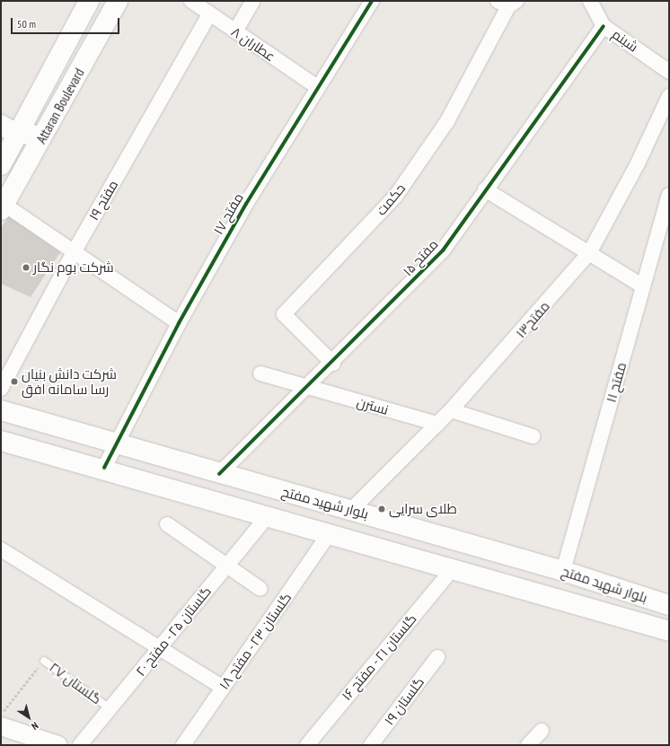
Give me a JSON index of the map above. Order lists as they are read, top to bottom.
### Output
{
  "streets": {
    "main road": ["Attaran Boulevard", "بلوار شهید مفتح"],
    "street": [
      "شبنم",
      "عطاران ۸",
      "حکمت",
      "مفتح ۱۹",
      "مفتح ۱۷",
      "مفتح ۱۵",
      "مفتح۱۳",
      "مفتح ۱۱",
      "نسترن",
      "گلستان ۲۵ - مفتح ۲۰",
      "گلستان ۲۳ - مفتح ۱۸",
      "گلستان ۲۱ - مفتح ۱۶",
      "گلستان ۱۹"
    ],
    "lane": ["گلستان ۲۷"]
  },
  "crossings": [
    ["شبنم", "مفتح ۱۵"],
    ["عطاران ۸", "مفتح ۱۹"],
    ["عطاران ۸", "مفتح ۱۷"],
    ["حکمت", "مفتح ۱۵"],
    ["مفتح ۱۷", "بلوار شهید مفتح"],
    ["مفتح ۱۵", "نسترن"],
    ["مفتح ۱۵", "بلوار شهید مفتح"],
    ["مفتح۱۳", "نسترن"],
    ["مفتح۱۳", "بلوار شهید مفتح"],
    ["مفتح ۱۱", "بلوار شهید مفتح"],
    ["بلوار شهید مفتح", "گلستان ۲۵ - مفتح ۲۰"],
    ["بلوار شهید مفتح", "گلستان ۲۳ - مفتح ۱۸"],
    ["بلوار شهید مفتح", "گلستان ۲۱ - مفتح ۱۶"],
    ["گلستان ۲۵ - مفتح ۲۰", "گلستان ۲۷"]
  ],
  "places": ["شرکت بوم نگار", "شرکت دانش بنیان رسا سامانه افق", "طلای سرایی"],
  "scale_bar": "50 m",
  "north": "bottom right"
}
